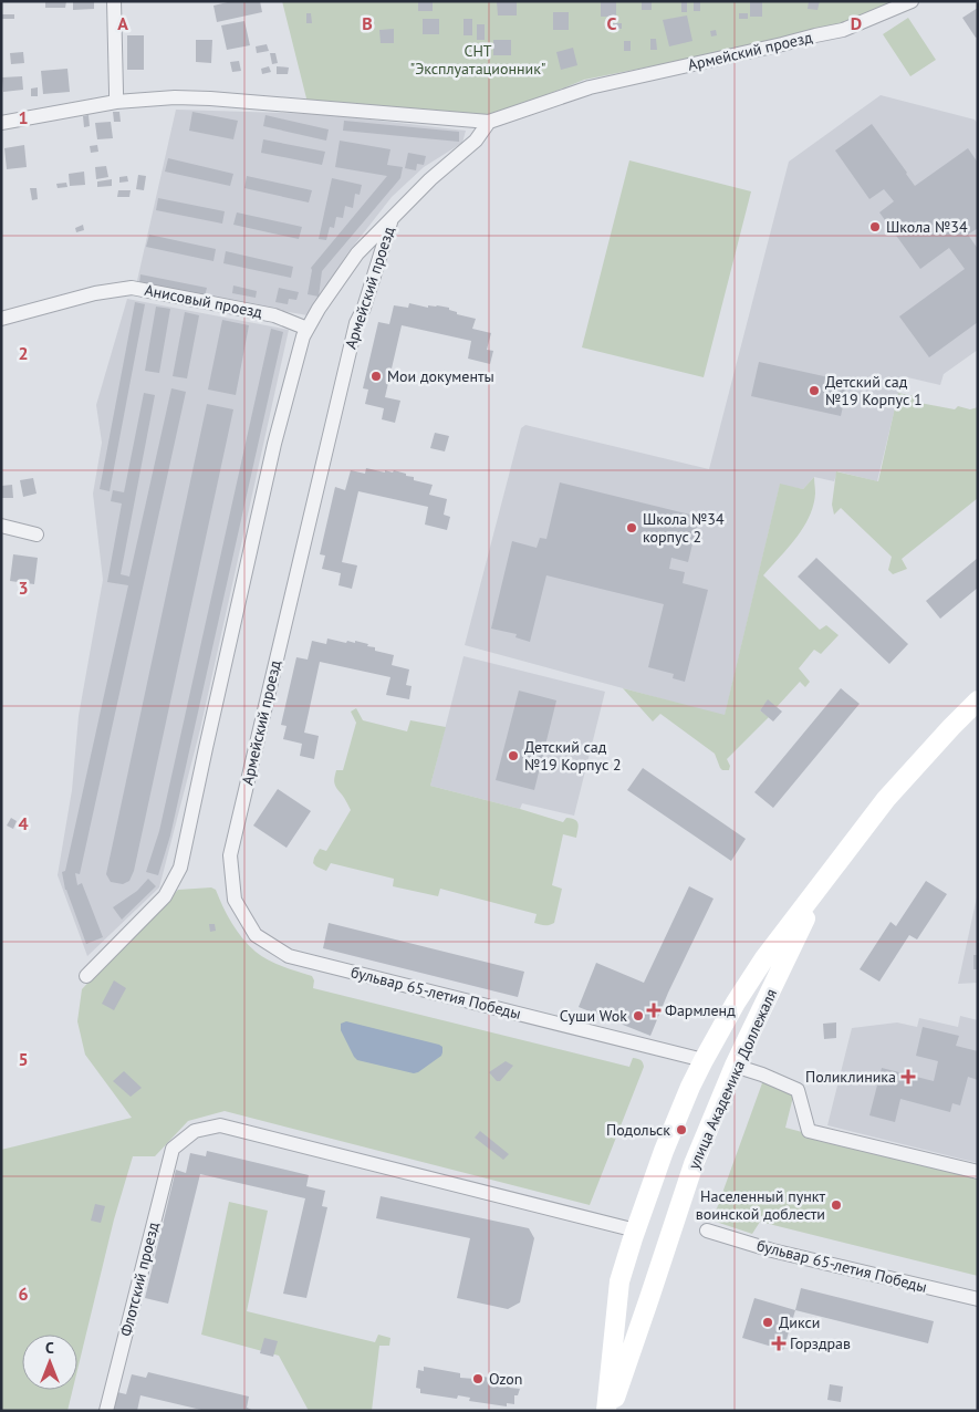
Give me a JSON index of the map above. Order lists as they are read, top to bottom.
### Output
{
  "streets": {
    "main road": ["улица Академика Доллежаля"],
    "street": [
      "Армейский проезд",
      "Анисовый проезд",
      "бульвар 65-летия Победы",
      "Флотский проезд"
    ]
  },
  "crossings": [
    ["Армейский проезд", "бульвар 65-летия Победы"],
    ["бульвар 65-летия Победы", "улица Академика Доллежаля"],
    ["улица Академика Доллежаля", "Флотский проезд"]
  ],
  "parks": ["СНТ \"Эксплуатационник\""],
  "places": {
    "other": [
      "Школа №34",
      "Мои документы",
      "Детский сад №19 Корпус 1",
      "Школа №34 корпус 2",
      "Детский сад №19 Корпус 2",
      "Суши Wok",
      "Подольск",
      "Населенный пункт воинской доблести",
      "Дикси",
      "Ozon"
    ],
    "health": ["Фармленд", "Поликлиника", "Горздрав"]
  },
  "north": "top",
  "grid": {
    "columns": [
      "A",
      "B",
      "C",
      "D"
    ],
    "rows": [
      "1",
      "2",
      "3",
      "4",
      "5",
      "6"
    ]
  }
}
